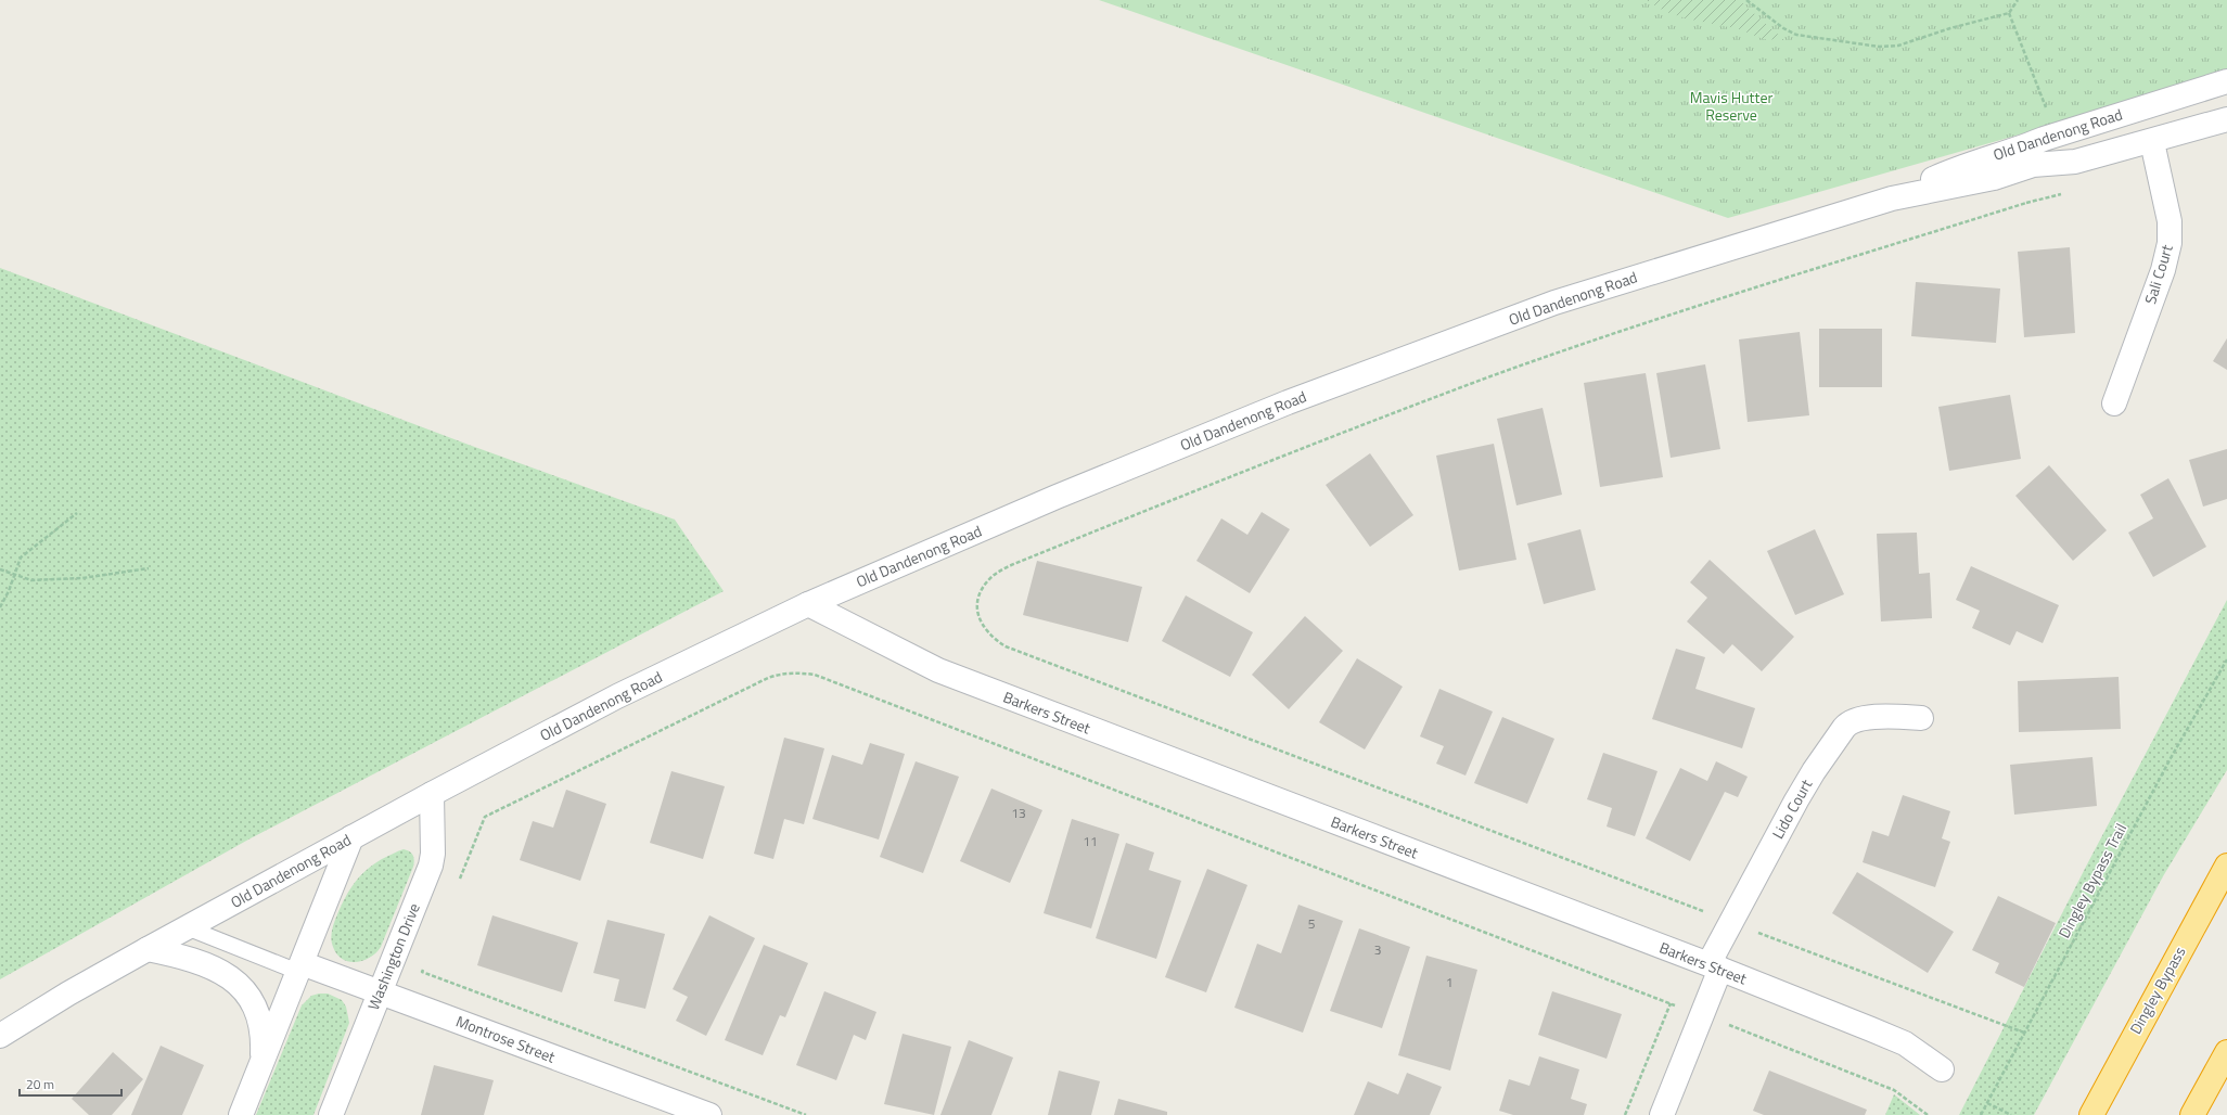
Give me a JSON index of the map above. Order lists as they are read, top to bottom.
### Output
{
  "streets": {
    "highway": ["Dingley Bypass"],
    "street": [
      "Old Dandenong Road",
      "Sali Court",
      "Barkers Street",
      "Lido Court",
      "Washington Drive",
      "Montrose Street"
    ],
    "path": ["Dingley Bypass Trail"]
  },
  "crossings": [
    ["Old Dandenong Road", "Sali Court"],
    ["Old Dandenong Road", "Barkers Street"],
    ["Old Dandenong Road", "Washington Drive"],
    ["Barkers Street", "Lido Court"],
    ["Washington Drive", "Montrose Street"]
  ],
  "parks": ["Mavis Hutter Reserve"],
  "house_numbers": [
    "13",
    "11",
    "5",
    "3",
    "1"
  ],
  "scale_bar": "20 m"
}
